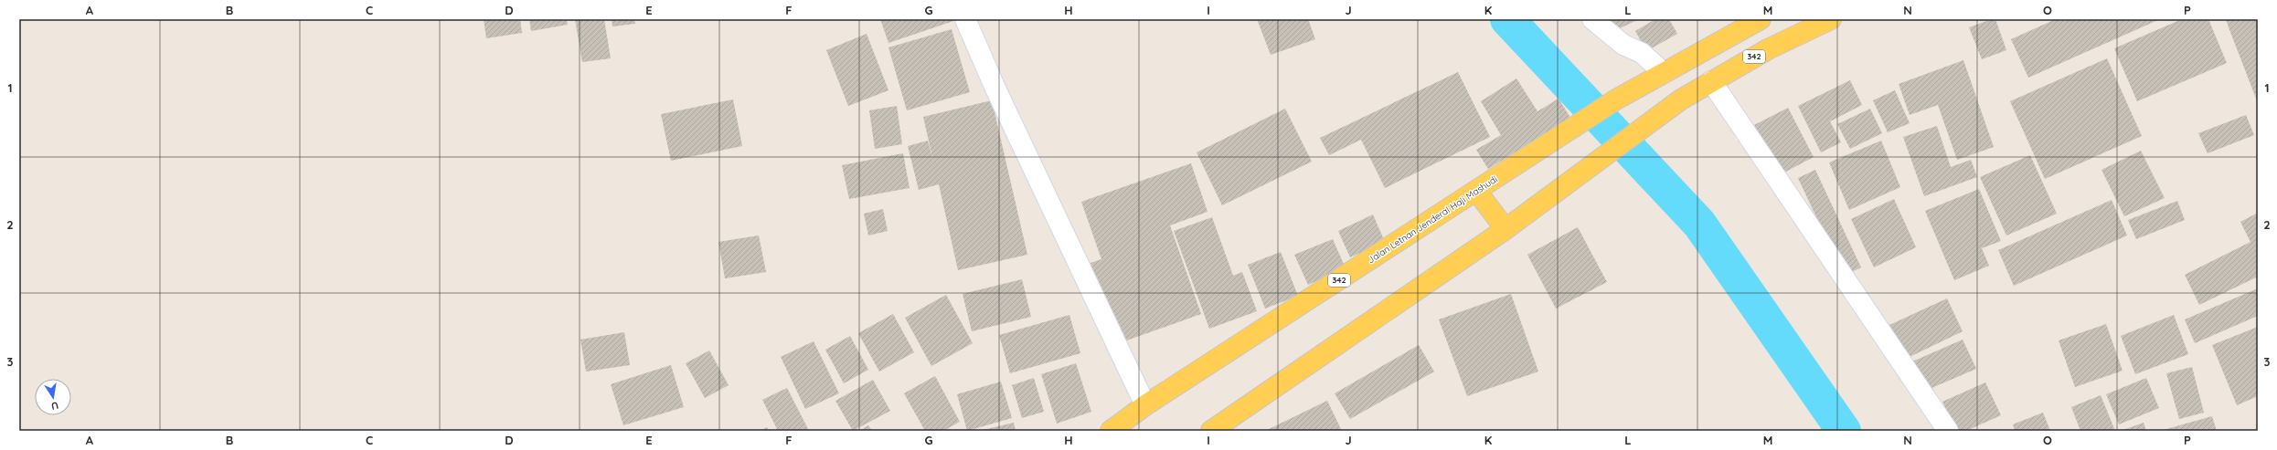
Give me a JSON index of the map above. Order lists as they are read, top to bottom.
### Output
{
  "streets": {
    "main road": ["342", "Jalan Letnan Jenderal Haji Mashudi"]
  },
  "north": "bottom",
  "grid": {
    "columns": [
      "A",
      "B",
      "C",
      "D",
      "E",
      "F",
      "G",
      "H",
      "I",
      "J",
      "K",
      "L",
      "M",
      "N",
      "O",
      "P"
    ],
    "rows": ["1", "2", "3"]
  }
}
